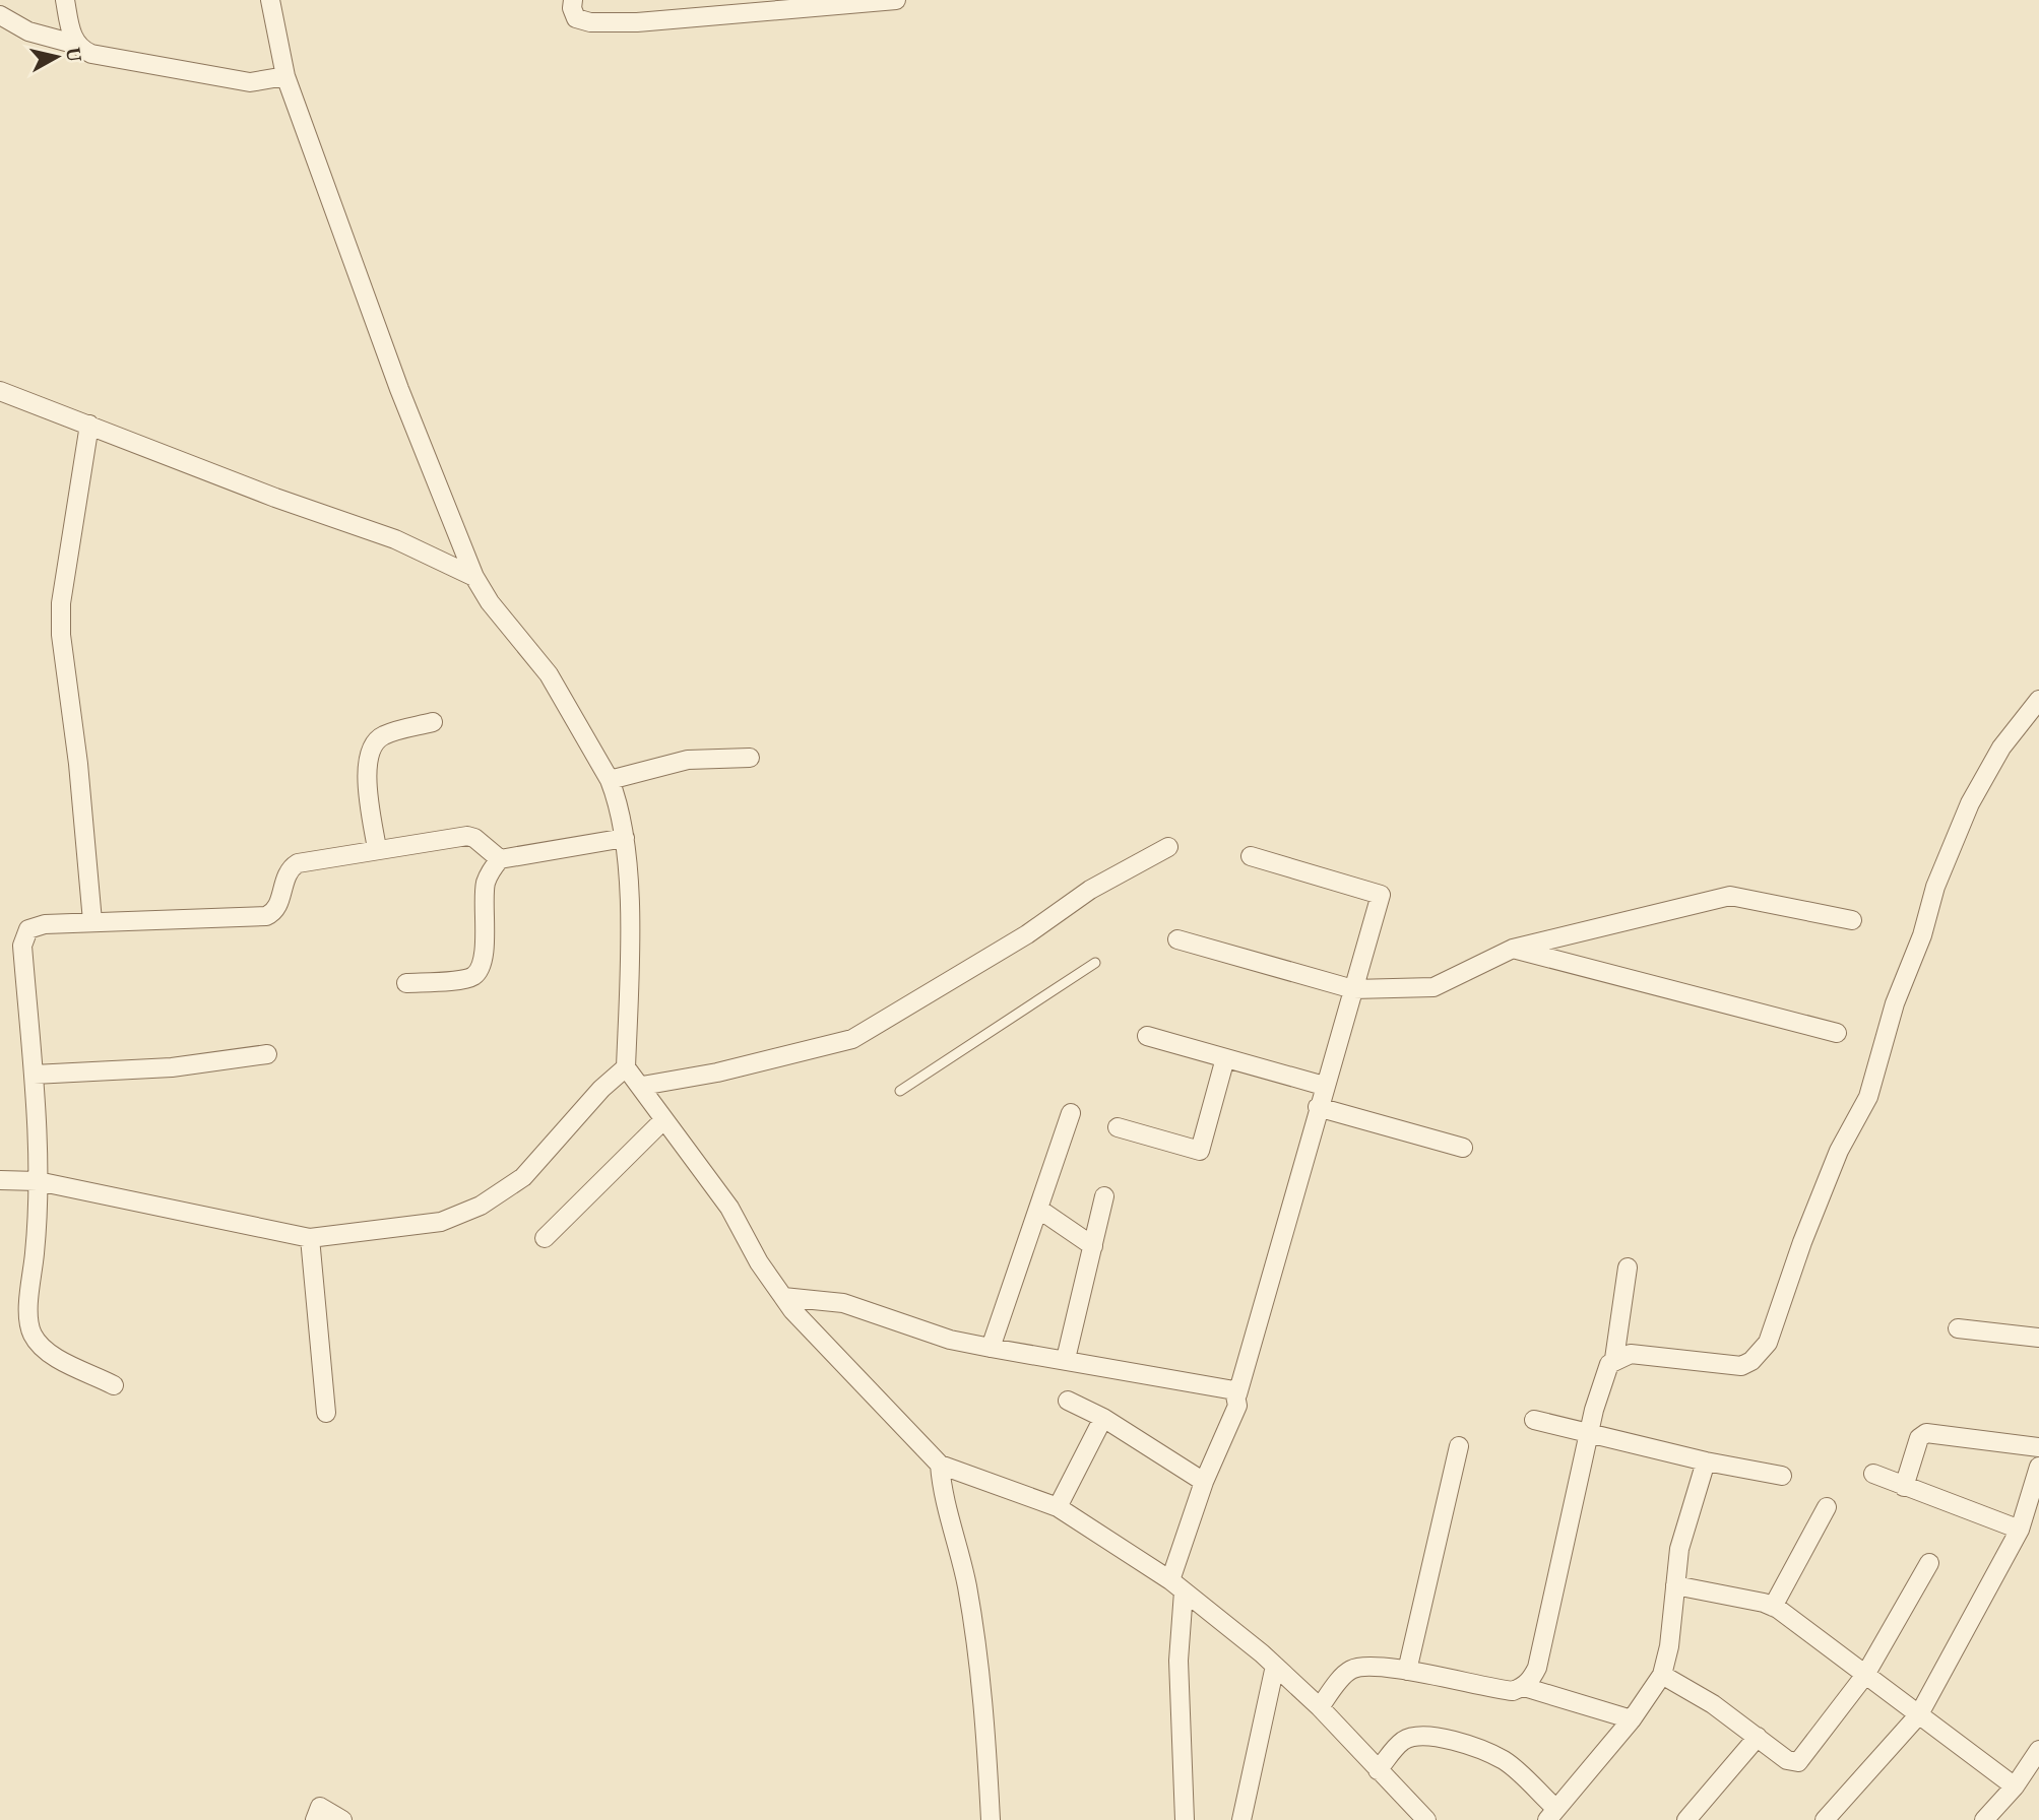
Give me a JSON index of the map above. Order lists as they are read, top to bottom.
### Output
{
  "north": "right"
}
